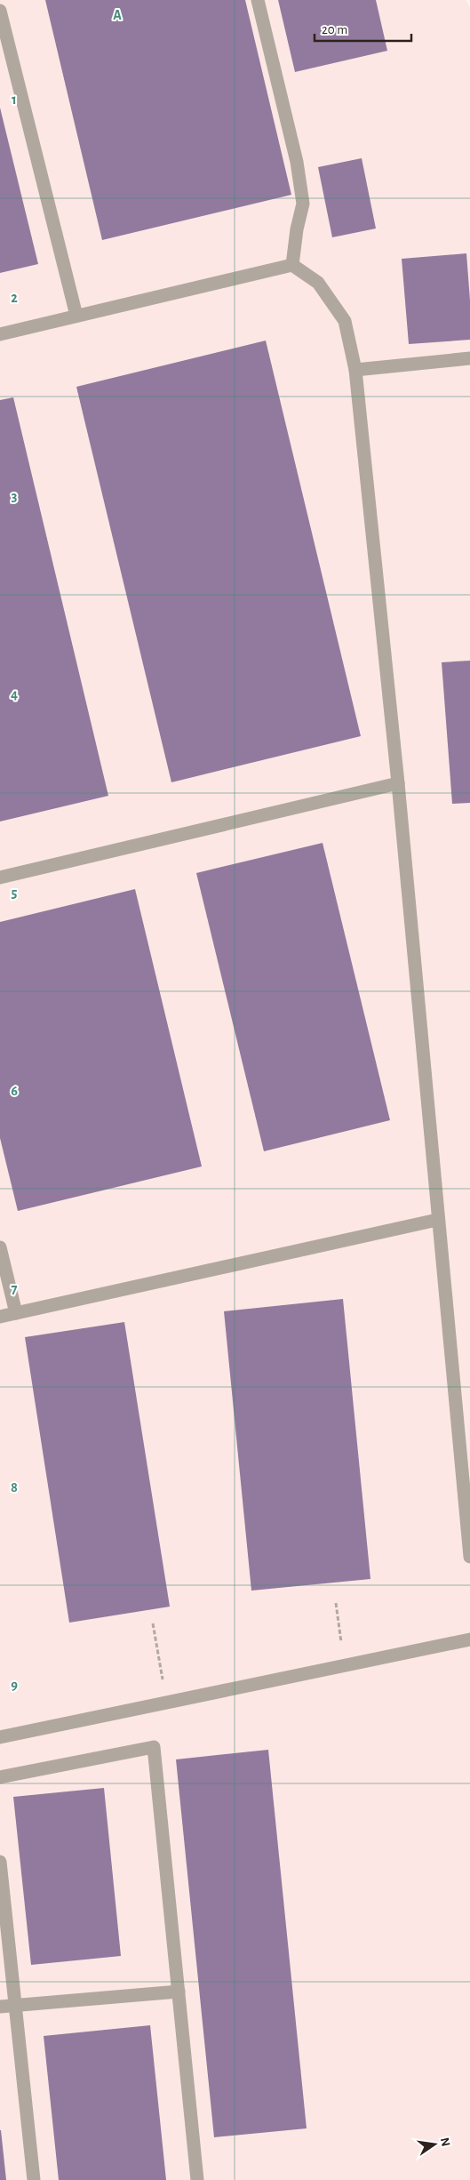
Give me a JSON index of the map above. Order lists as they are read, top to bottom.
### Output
{
  "scale_bar": "20 m",
  "north": "right",
  "grid": {
    "columns": ["A"],
    "rows": [
      "1",
      "2",
      "3",
      "4",
      "5",
      "6",
      "7",
      "8",
      "9"
    ]
  }
}
